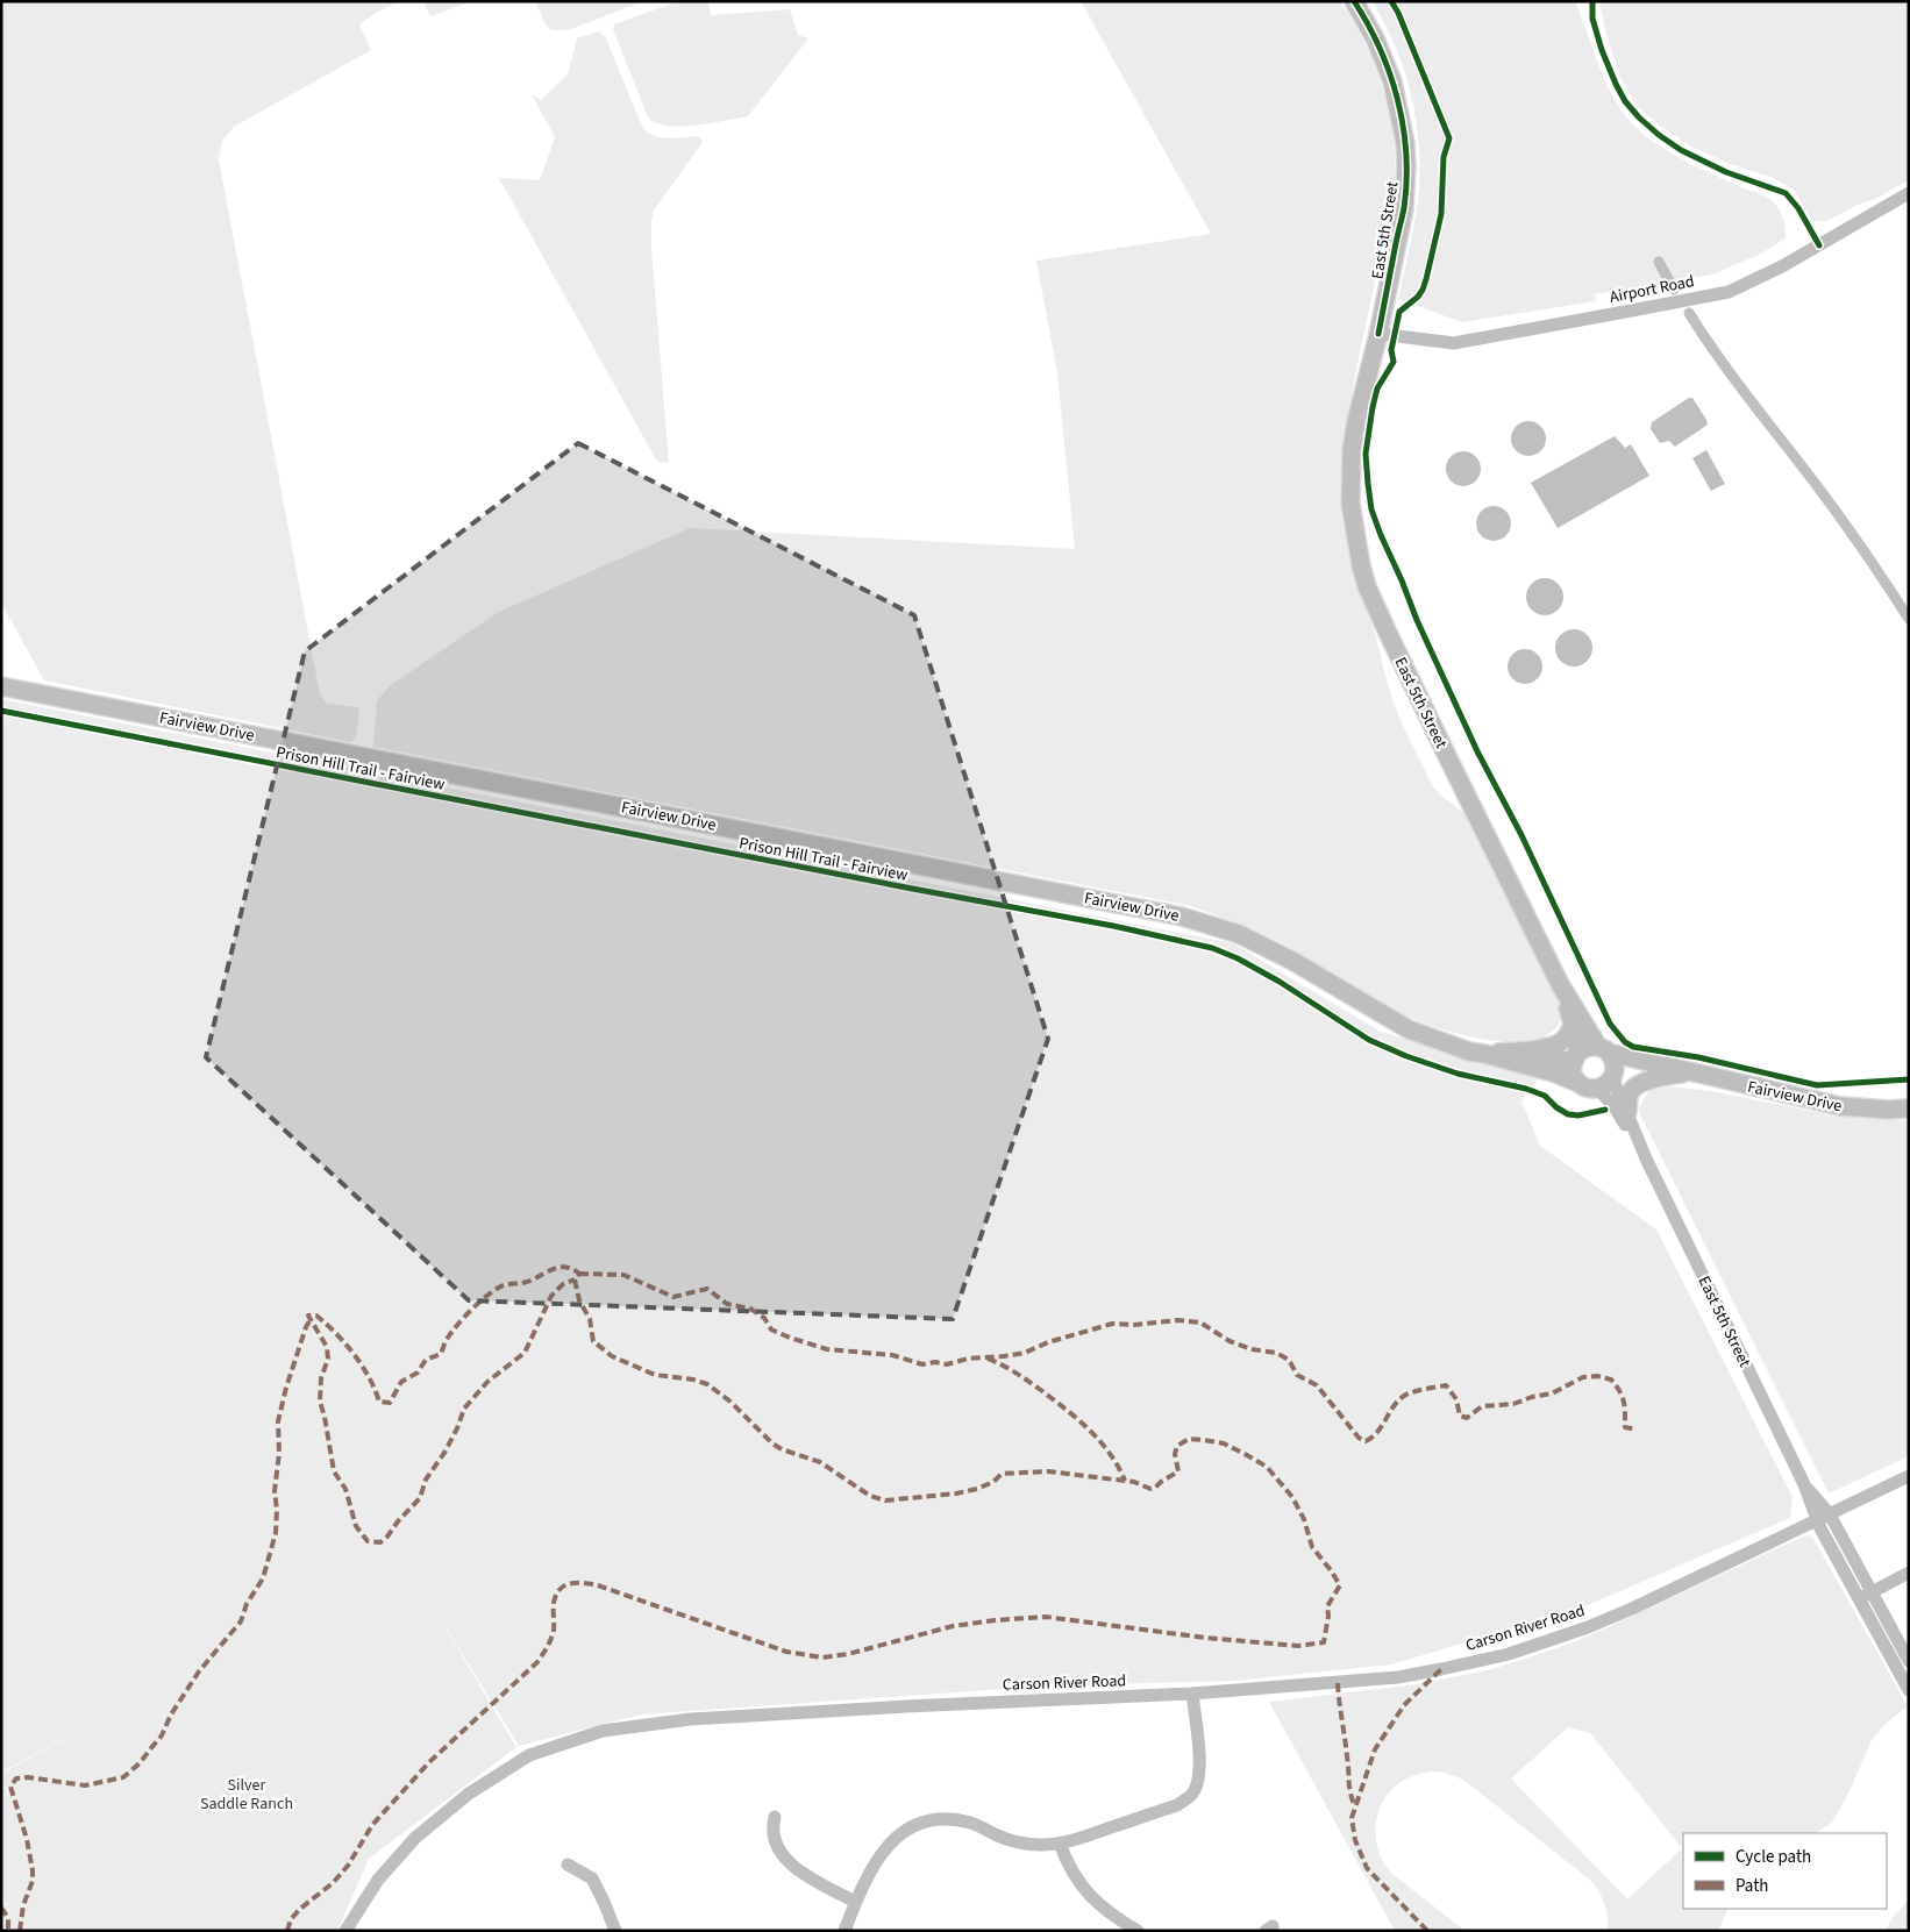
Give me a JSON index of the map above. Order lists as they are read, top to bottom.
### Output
{
  "streets": {
    "main road": ["East 5th Street", "Fairview Drive"],
    "street": ["Airport Road", "Carson River Road"],
    "cycle path": ["Prison Hill Trail - Fairview"]
  },
  "crossings": [
    ["East 5th Street", "Airport Road"],
    ["East 5th Street", "Fairview Drive"],
    ["East 5th Street", "Carson River Road"]
  ],
  "parks": ["Silver Saddle Ranch"],
  "legend": ["Cycle path", "Path"]
}
